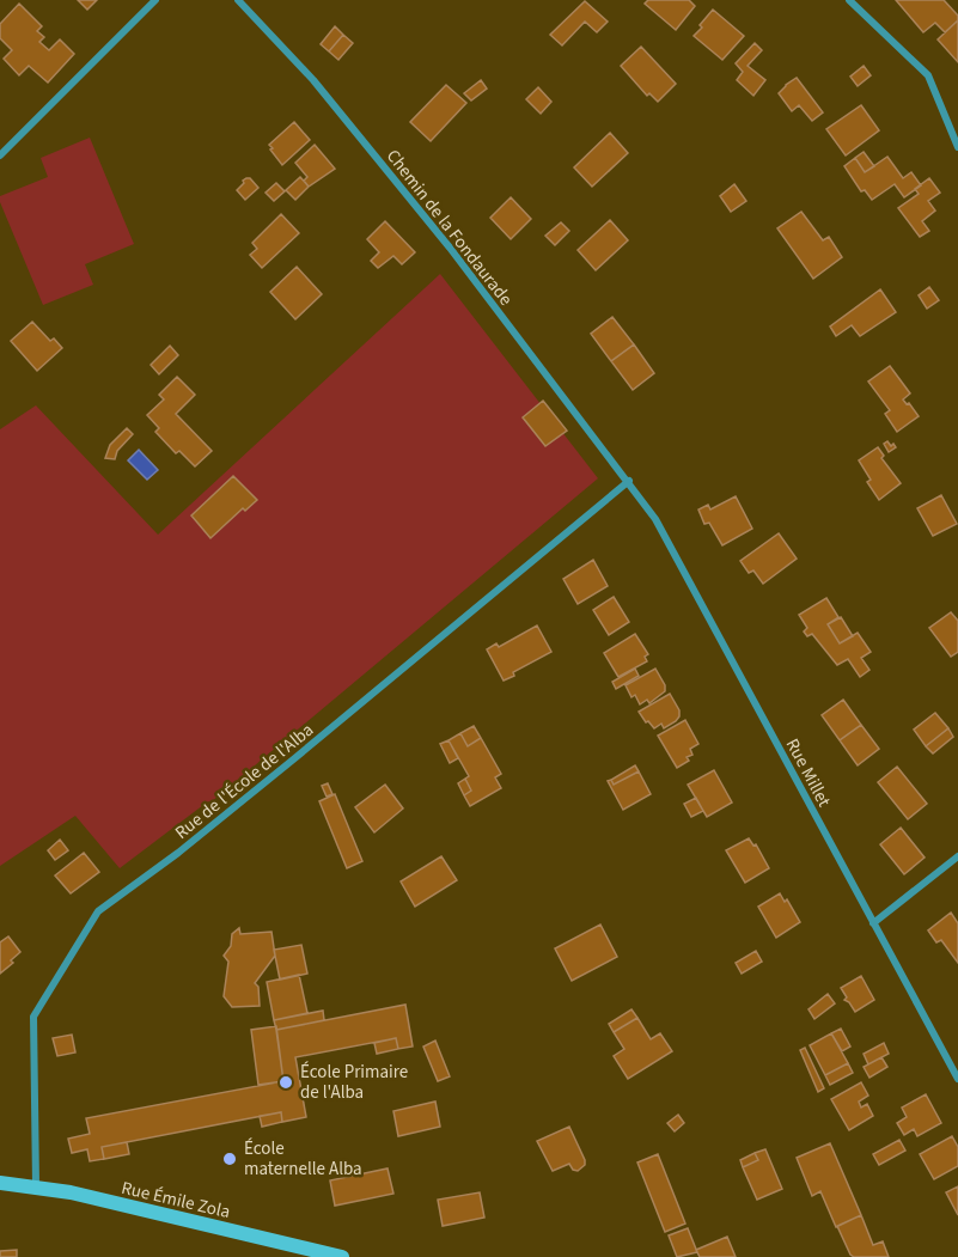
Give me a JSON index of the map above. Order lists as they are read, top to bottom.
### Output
{
  "streets": {
    "main road": ["Rue Émile Zola"],
    "street": ["Chemin de la Fondaurade", "Rue Millet", "Rue de l'École de l'Alba"]
  },
  "crossings": [
    ["Chemin de la Fondaurade", "Rue Millet"],
    ["Chemin de la Fondaurade", "Rue de l'École de l'Alba"],
    ["Rue Millet", "Rue de l'École de l'Alba"],
    ["Rue de l'École de l'Alba", "Rue Émile Zola"]
  ],
  "places": ["École Primaire de l'Alba", "École maternelle Alba"]
}
